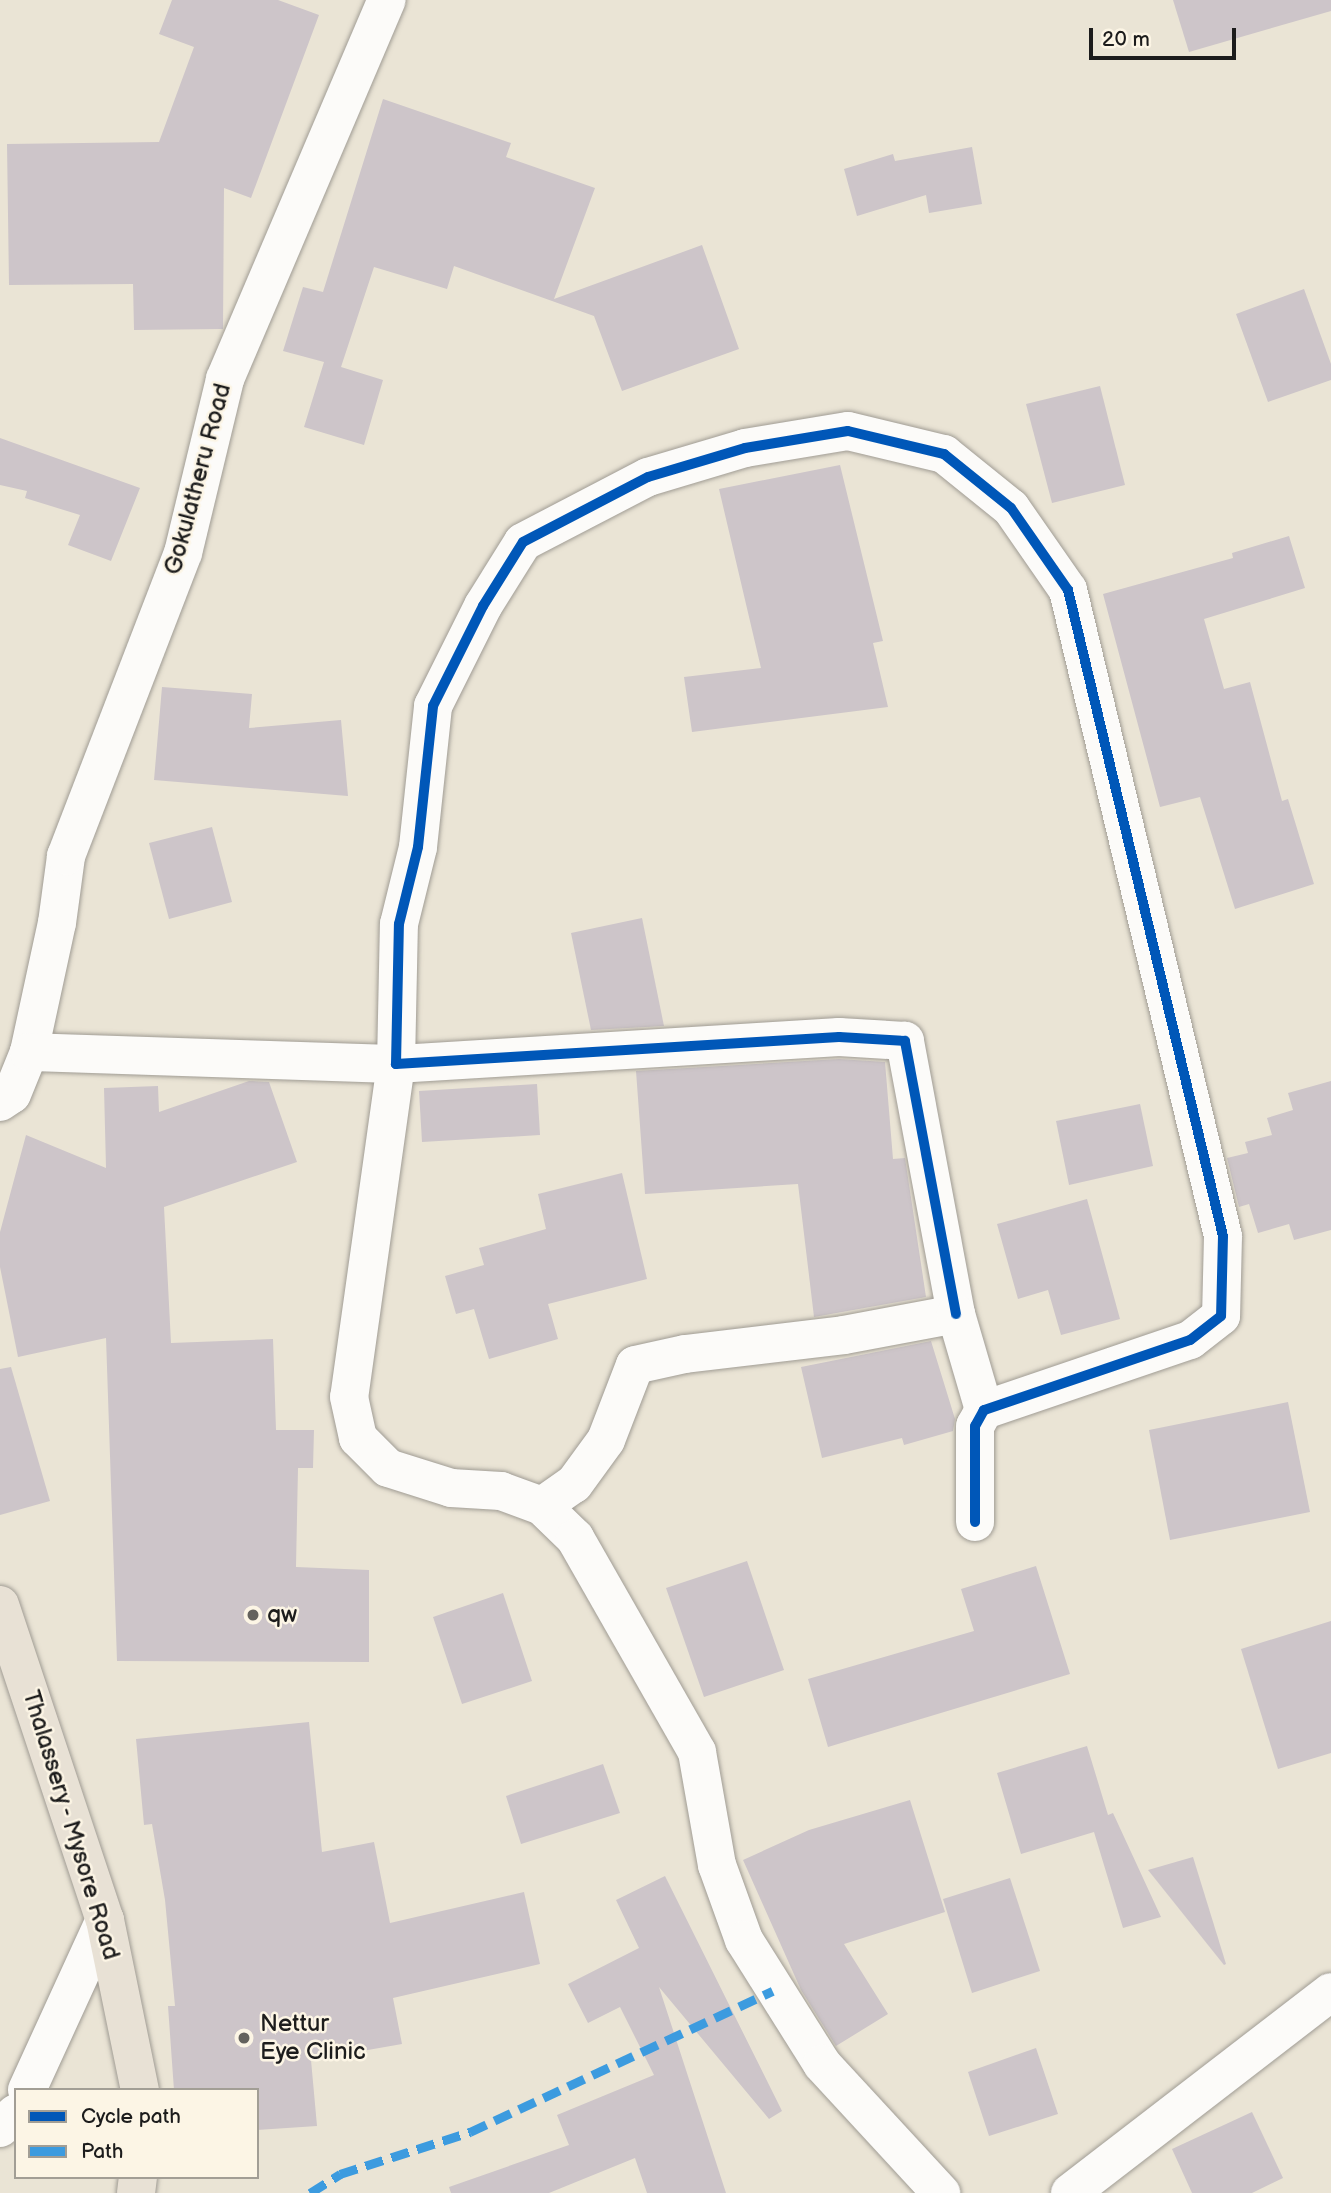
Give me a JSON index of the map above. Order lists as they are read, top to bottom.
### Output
{
  "streets": {
    "main road": ["Thalassery - Mysore Road"],
    "street": ["Gokulatheru Road"]
  },
  "places": ["qw", "Nettur Eye Clinic"],
  "legend": ["Cycle path", "Path"],
  "scale_bar": "20 m"
}
